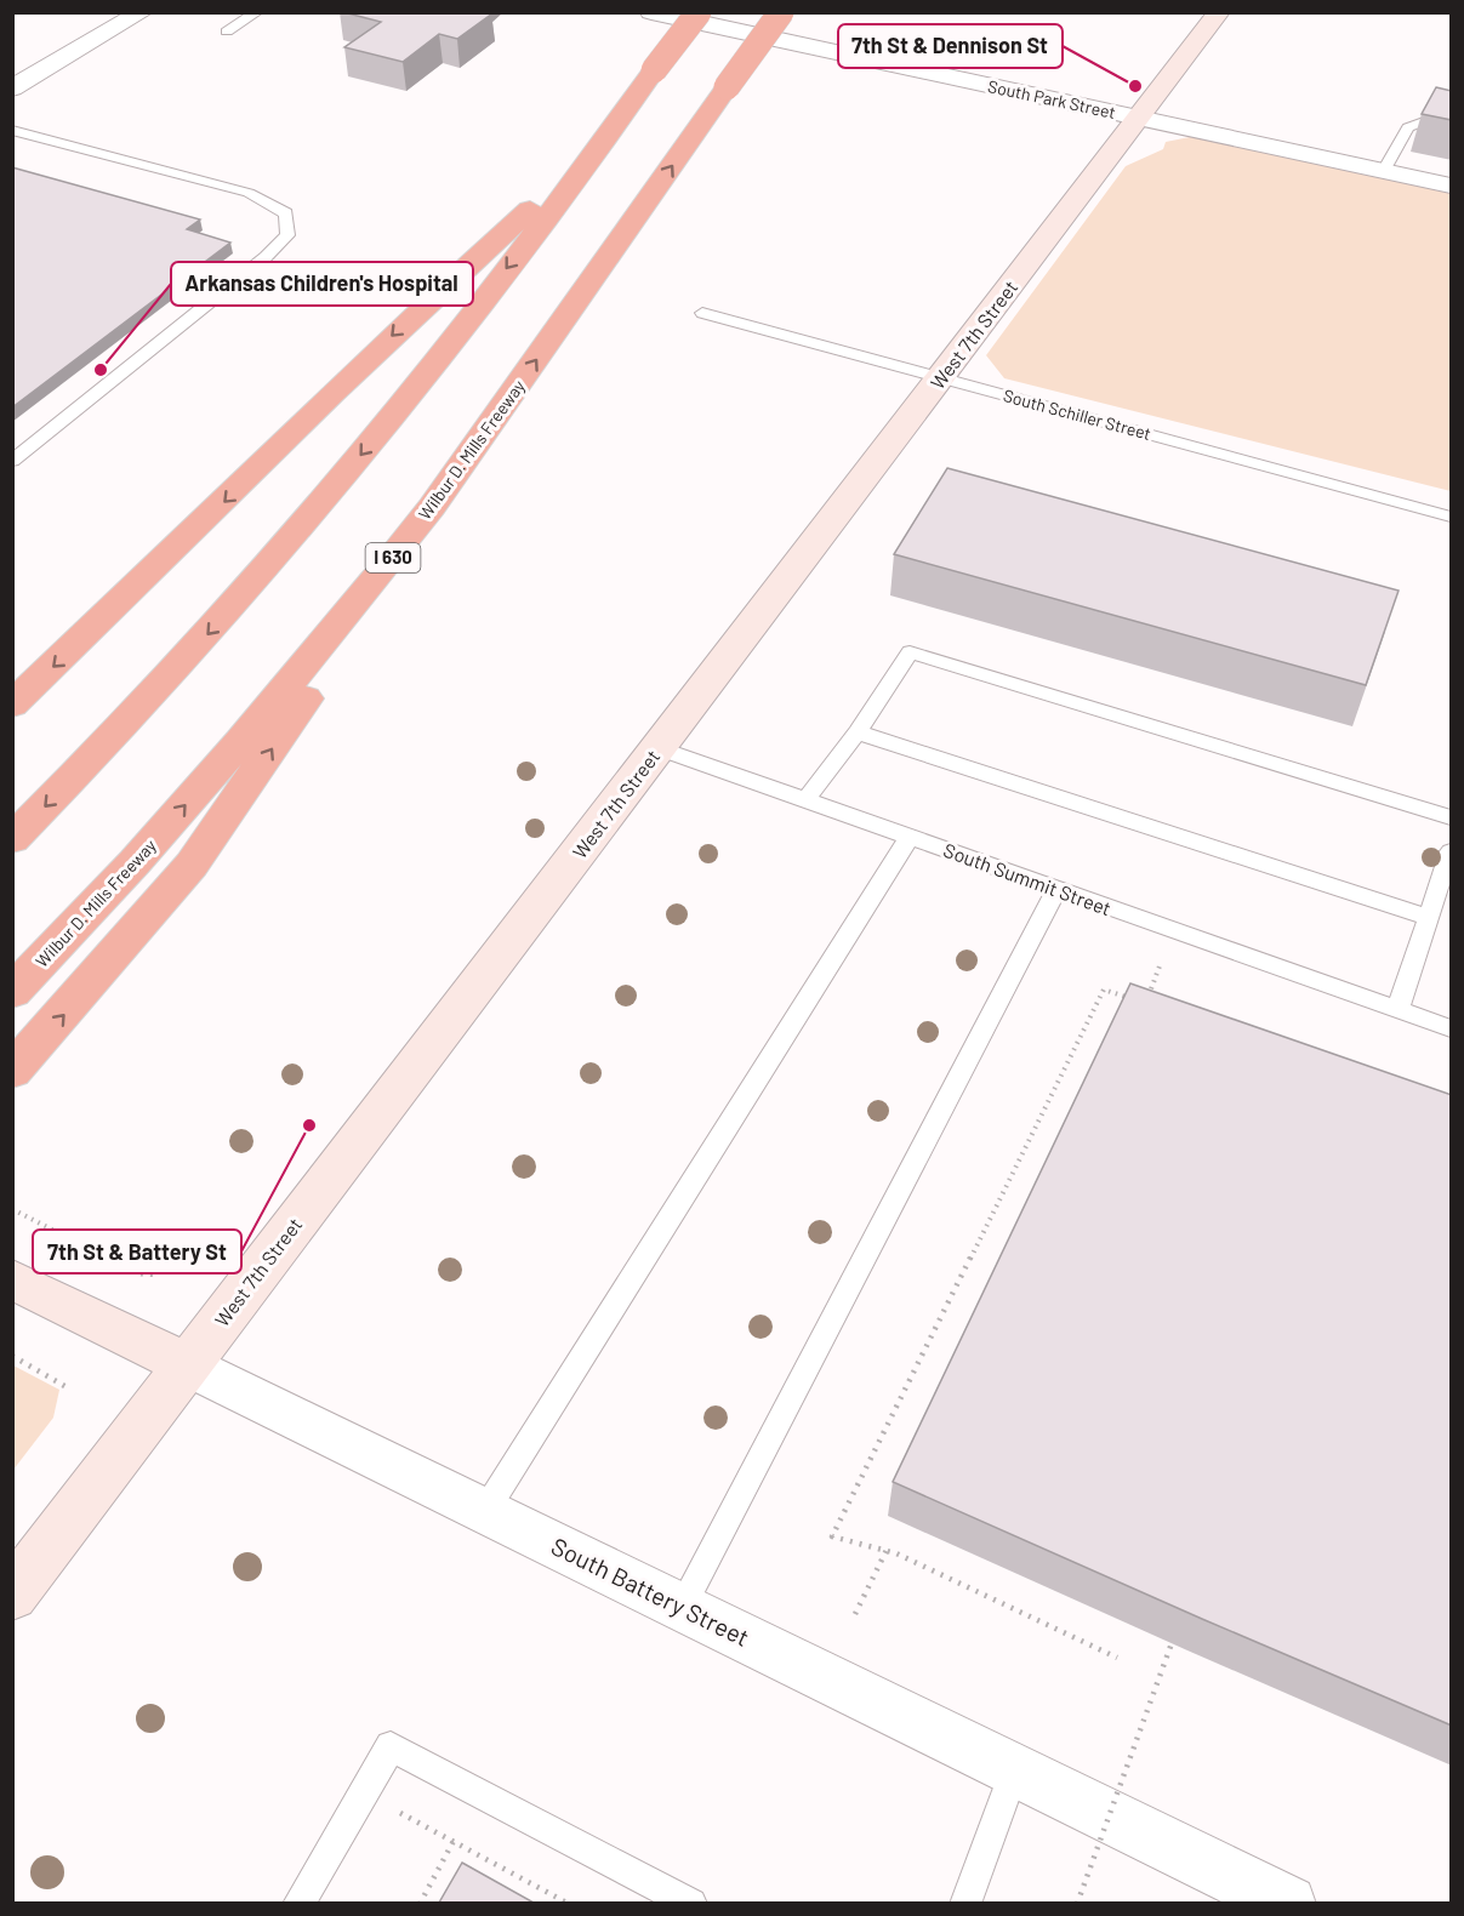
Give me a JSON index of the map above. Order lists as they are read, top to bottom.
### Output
{
  "streets": {
    "highway": ["Wilbur D. Mills Freeway", "I 630"],
    "street": ["South Park Street", "West 7th Street", "South Battery Street"],
    "lane": ["South Schiller Street", "South Summit Street"]
  },
  "crossings": [
    ["South Park Street", "West 7th Street"],
    ["West 7th Street", "South Schiller Street"],
    ["West 7th Street", "South Summit Street"],
    ["West 7th Street", "South Battery Street"]
  ],
  "places": ["7th St & Dennison St", "Arkansas Children's Hospital", "7th St & Battery St"]
}
